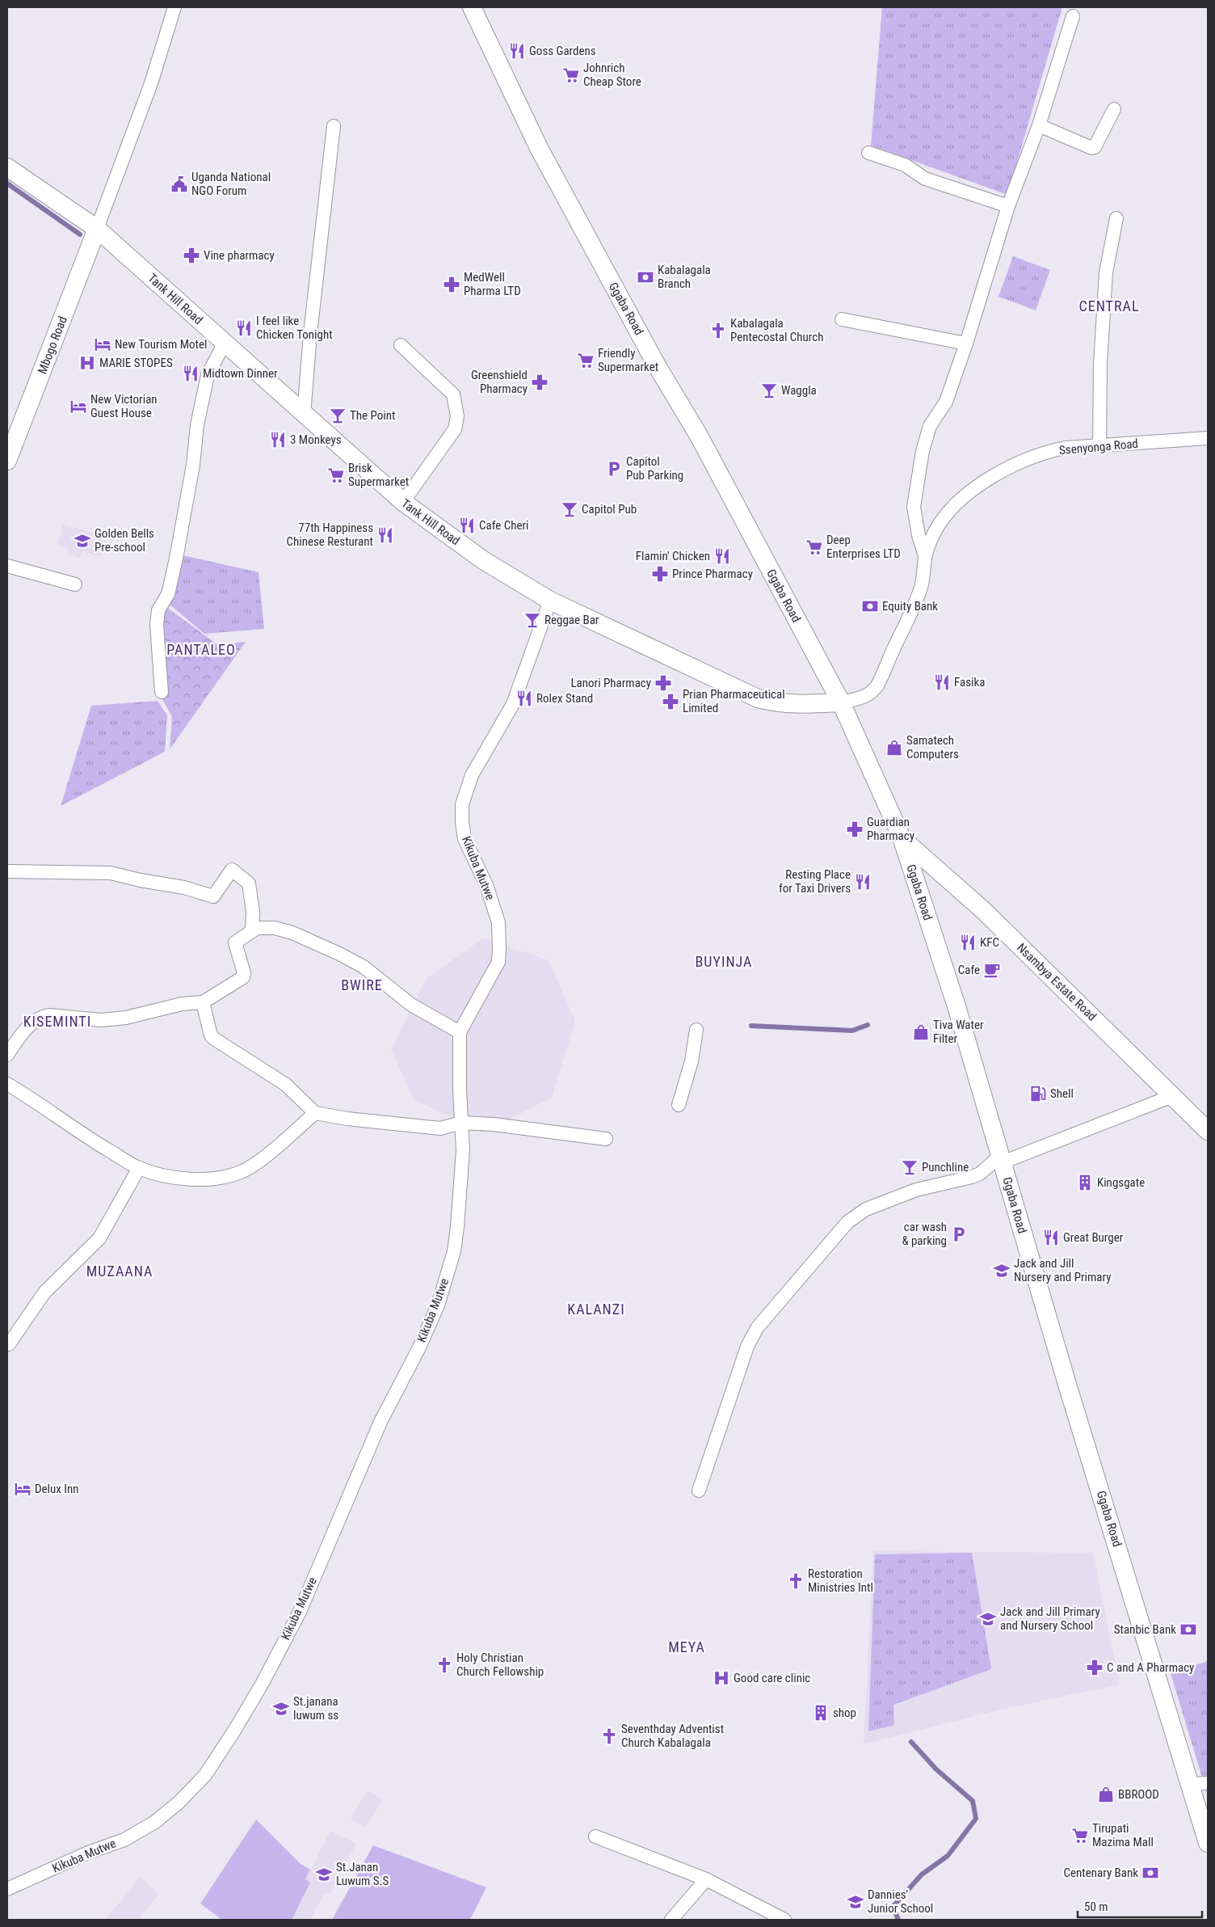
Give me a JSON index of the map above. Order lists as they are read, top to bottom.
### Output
{
  "streets": {
    "main road": [
      "Tank Hill Road",
      "Ggaba Road",
      "Mbogo Road",
      "Nsambya Estate Road"
    ],
    "street": ["Ssenyonga Road", "Kikuba Mutwe"]
  },
  "crossings": [
    ["Tank Hill Road", "Ggaba Road"],
    ["Tank Hill Road", "Mbogo Road"],
    ["Tank Hill Road", "Ssenyonga Road"],
    ["Tank Hill Road", "Kikuba Mutwe"],
    ["Ggaba Road", "Ssenyonga Road"],
    ["Ggaba Road", "Nsambya Estate Road"]
  ],
  "districts": [
    "CENTRAL",
    "PANTALEO",
    "BUYINJA",
    "BWIRE",
    "KISEMINTI",
    "MUZAANA",
    "KALANZI",
    "MEYA"
  ],
  "places": {
    "restaurant": [
      "Goss Gardens",
      "I feel like Chicken Tonight",
      "Midtown Dinner",
      "3 Monkeys",
      "Cafe Cheri",
      "77th Happiness Chinese Resturant",
      "Flamin' Chicken",
      "Fasika",
      "Rolex Stand",
      "Resting Place for Taxi Drivers",
      "KFC",
      "Great Burger"
    ],
    "supermarket": [
      "Johnrich Cheap Store",
      "Friendly Supermarket",
      "Brisk Supermarket",
      "Deep Enterprises LTD",
      "Tirupati Mazima Mall"
    ],
    "public building": ["Uganda National NGO Forum"],
    "pharmacy": [
      "Vine pharmacy",
      "MedWell Pharma LTD",
      "Greenshield Pharmacy",
      "Prince Pharmacy",
      "Lanori Pharmacy",
      "Prian Pharmaceutical Limited",
      "Guardian Pharmacy",
      "C and A Pharmacy"
    ],
    "bank": [
      "Kabalagala Branch",
      "Equity Bank",
      "Stanbic Bank",
      "Centenary Bank"
    ],
    "church": [
      "Kabalagala Pentecostal Church",
      "Restoration Ministries Intl",
      "Holy Christian Church Fellowship",
      "Seventhday Adventist Church Kabalagala"
    ],
    "hotel": ["New Tourism Motel", "New Victorian Guest House", "Delux Inn"],
    "hospital": ["MARIE STOPES", "Good care clinic"],
    "bar": [
      "Waggla",
      "The Point",
      "Capitol Pub",
      "Reggae Bar",
      "Punchline"
    ],
    "parking": ["Capitol Pub Parking", "car wash & parking"],
    "school or university": [
      "Golden Bells Pre-school",
      "Jack and Jill Nursery and Primary",
      "Jack and Jill Primary and Nursery School",
      "St.janana luwum ss",
      "St.Janan Luwum S.S",
      "Dannies' Junior School"
    ],
    "shop": ["Samatech Computers", "Tiva Water Filter", "BBROOD"],
    "cafe": ["Cafe"],
    "fuel station": ["Shell"],
    "building": ["Kingsgate", "shop"]
  },
  "scale_bar": "50 m"
}
